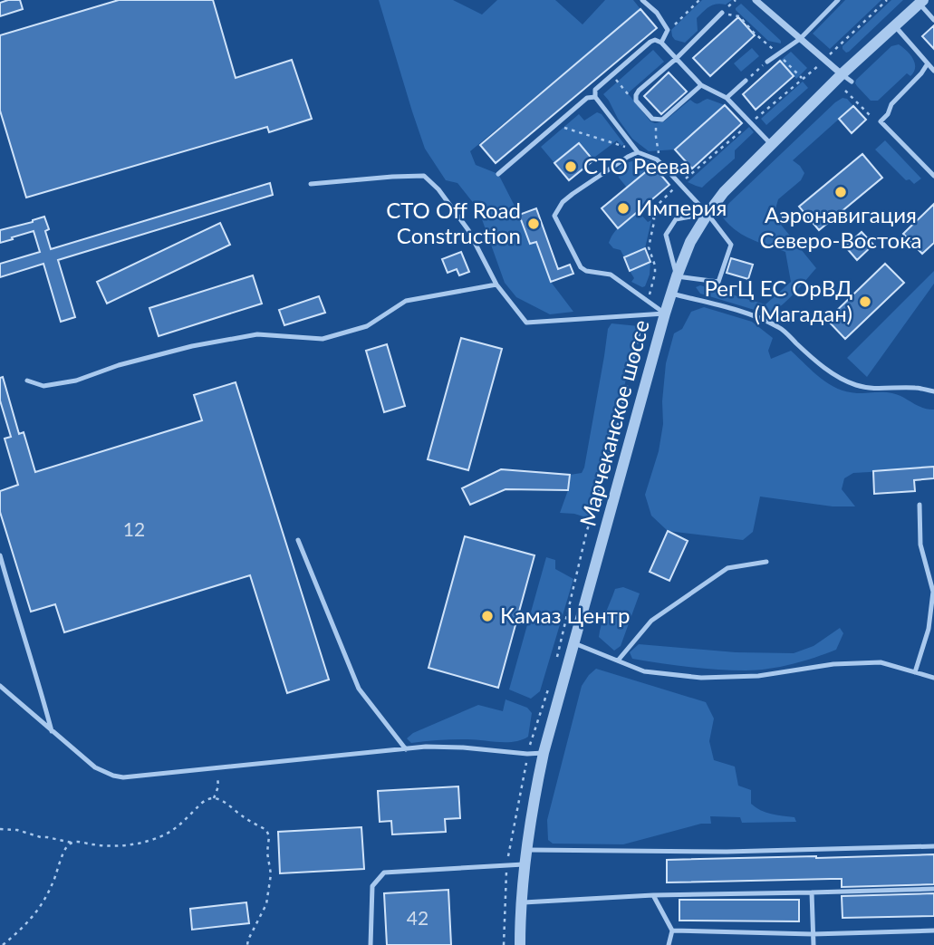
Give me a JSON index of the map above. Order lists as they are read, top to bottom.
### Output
{
  "streets": {
    "street": ["Марчеканское шоссе"]
  },
  "places": [
    "СТО Реева",
    "Аэронавигация Северо-Востока",
    "Империя",
    "СТО Off Road Construction",
    "РегЦ ЕС ОрВД (Магадан)",
    "Камаз Центр"
  ],
  "house_numbers": ["12", "42"]
}
